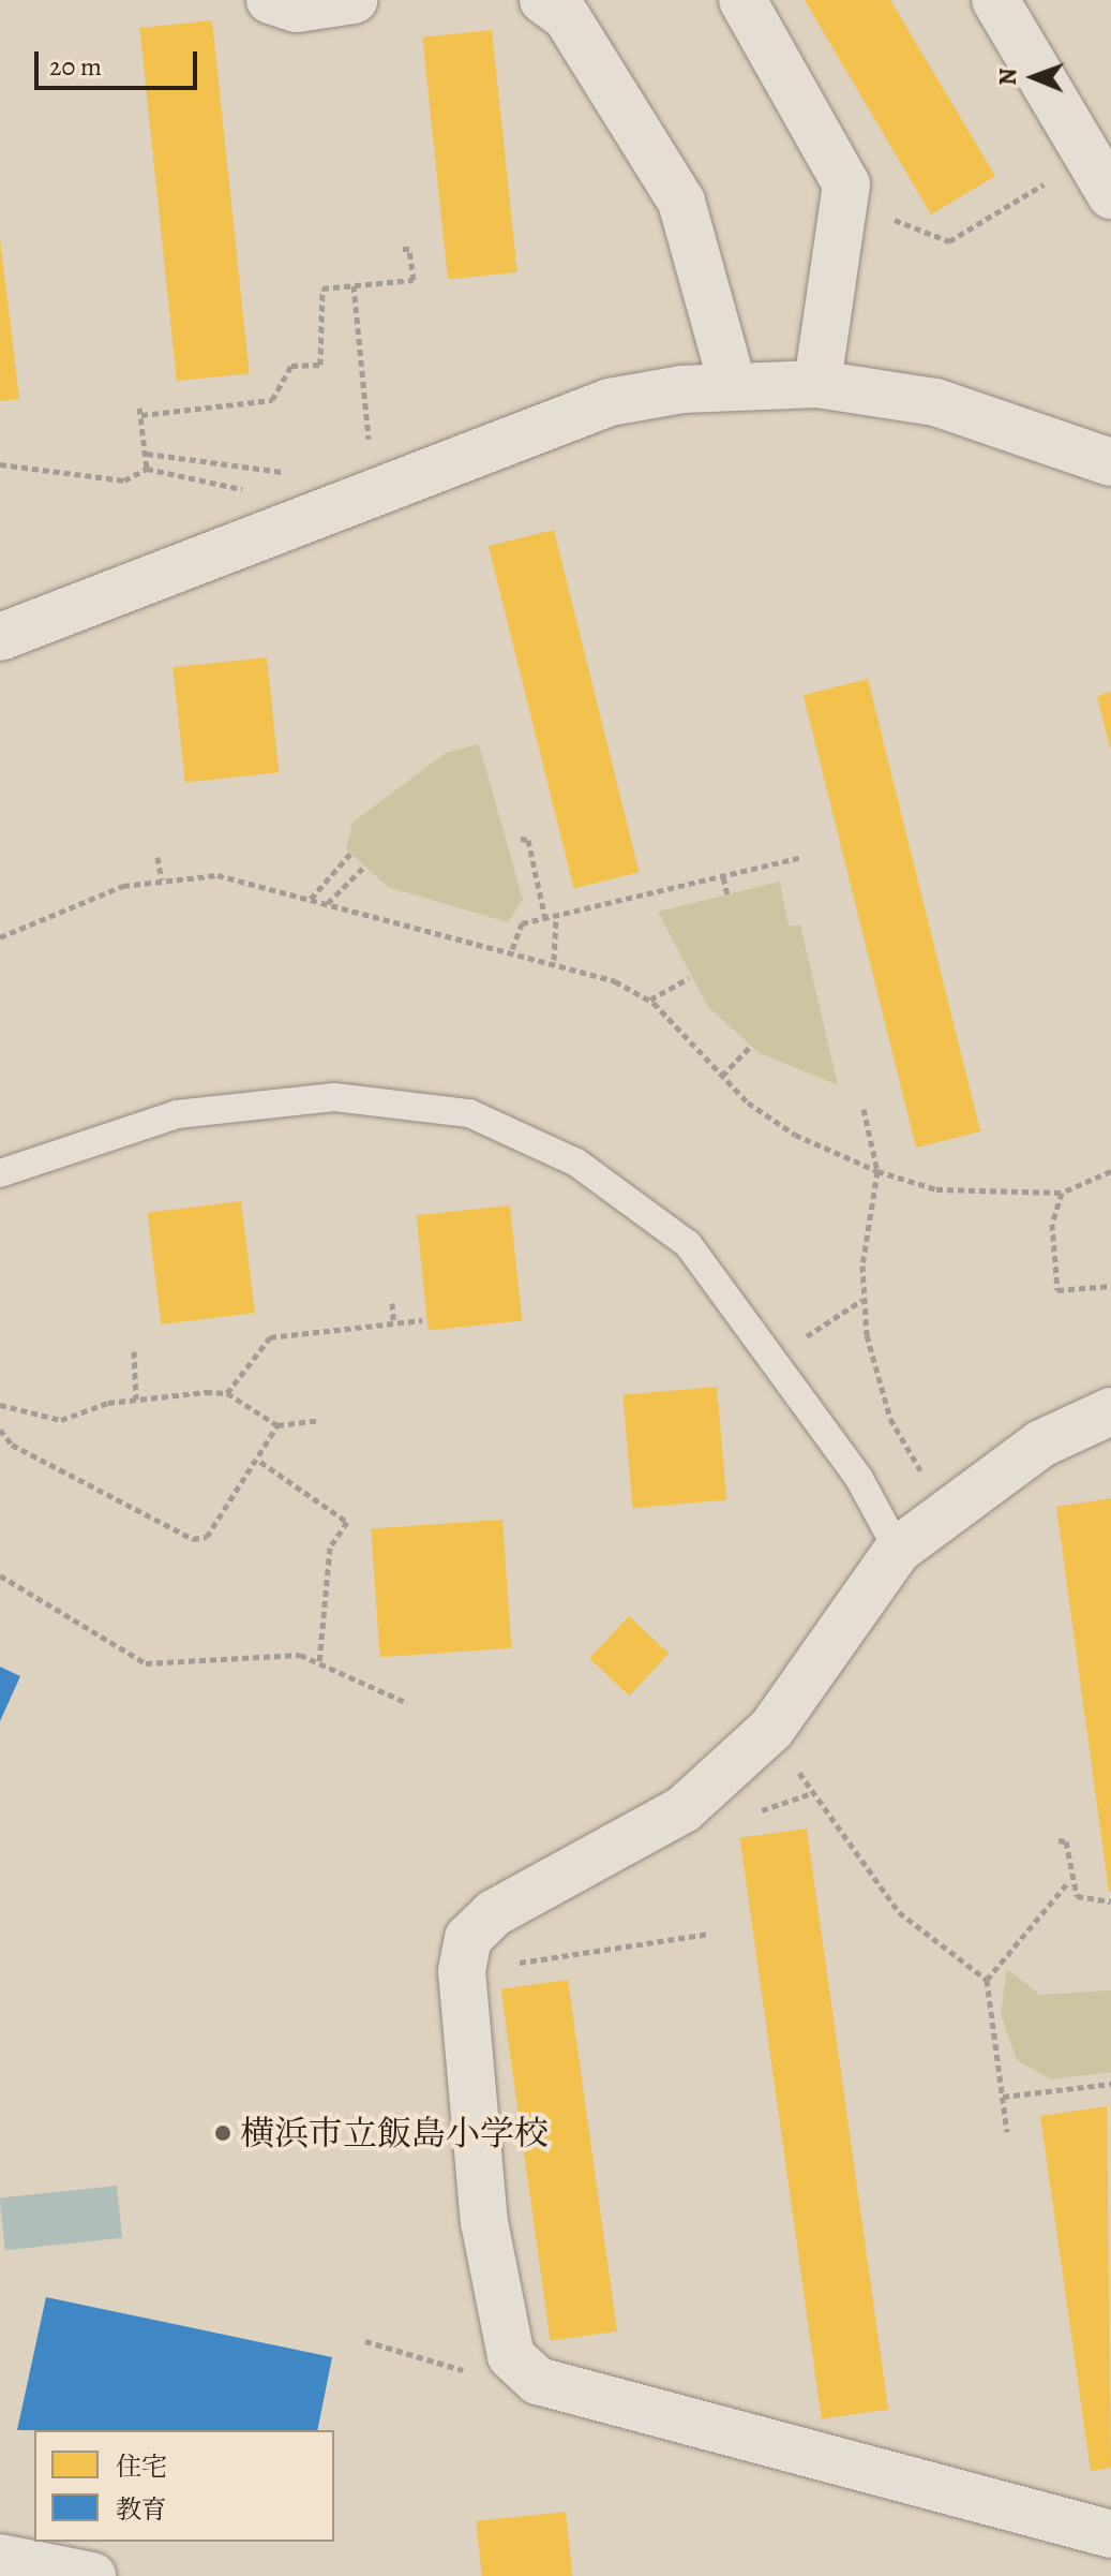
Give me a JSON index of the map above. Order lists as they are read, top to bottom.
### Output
{
  "places": ["横浜市立飯島小学校"],
  "legend": ["住宅", "教育"],
  "scale_bar": "20 m",
  "north": "left"
}
